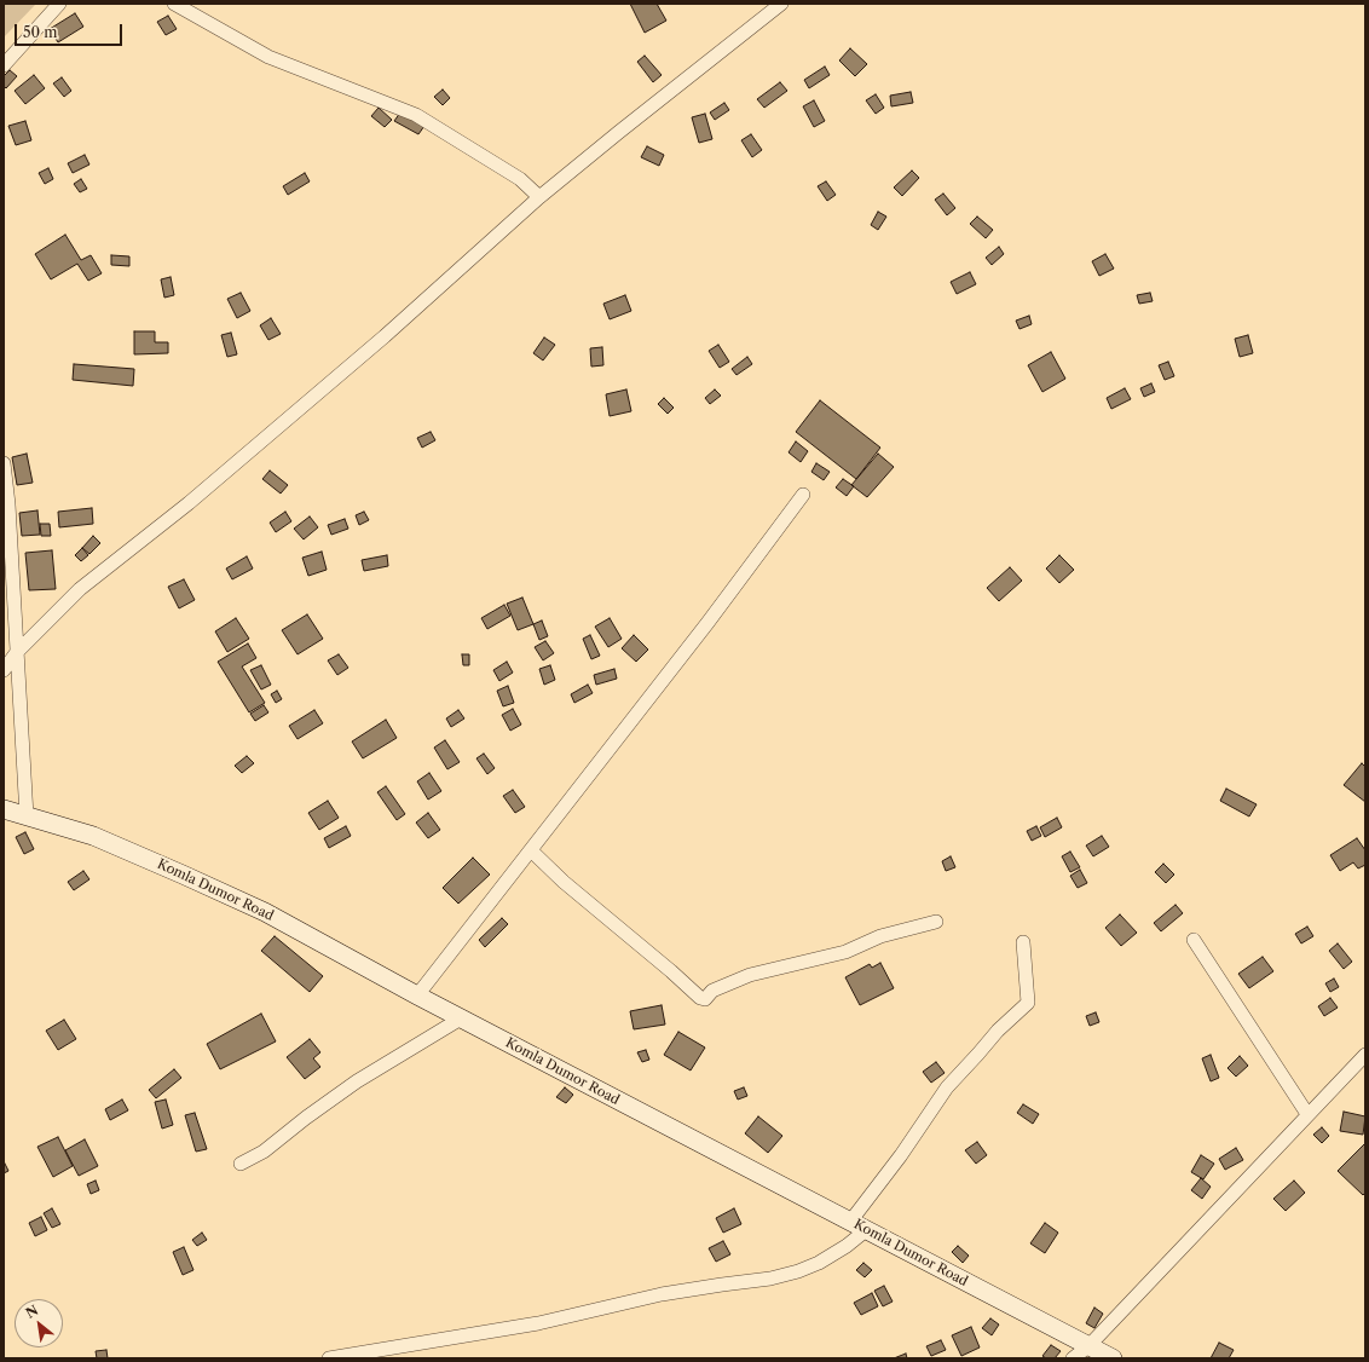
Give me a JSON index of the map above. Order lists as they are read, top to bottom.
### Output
{
  "streets": {
    "street": ["Komla Dumor Road"]
  },
  "scale_bar": "50 m",
  "north": "top left"
}
